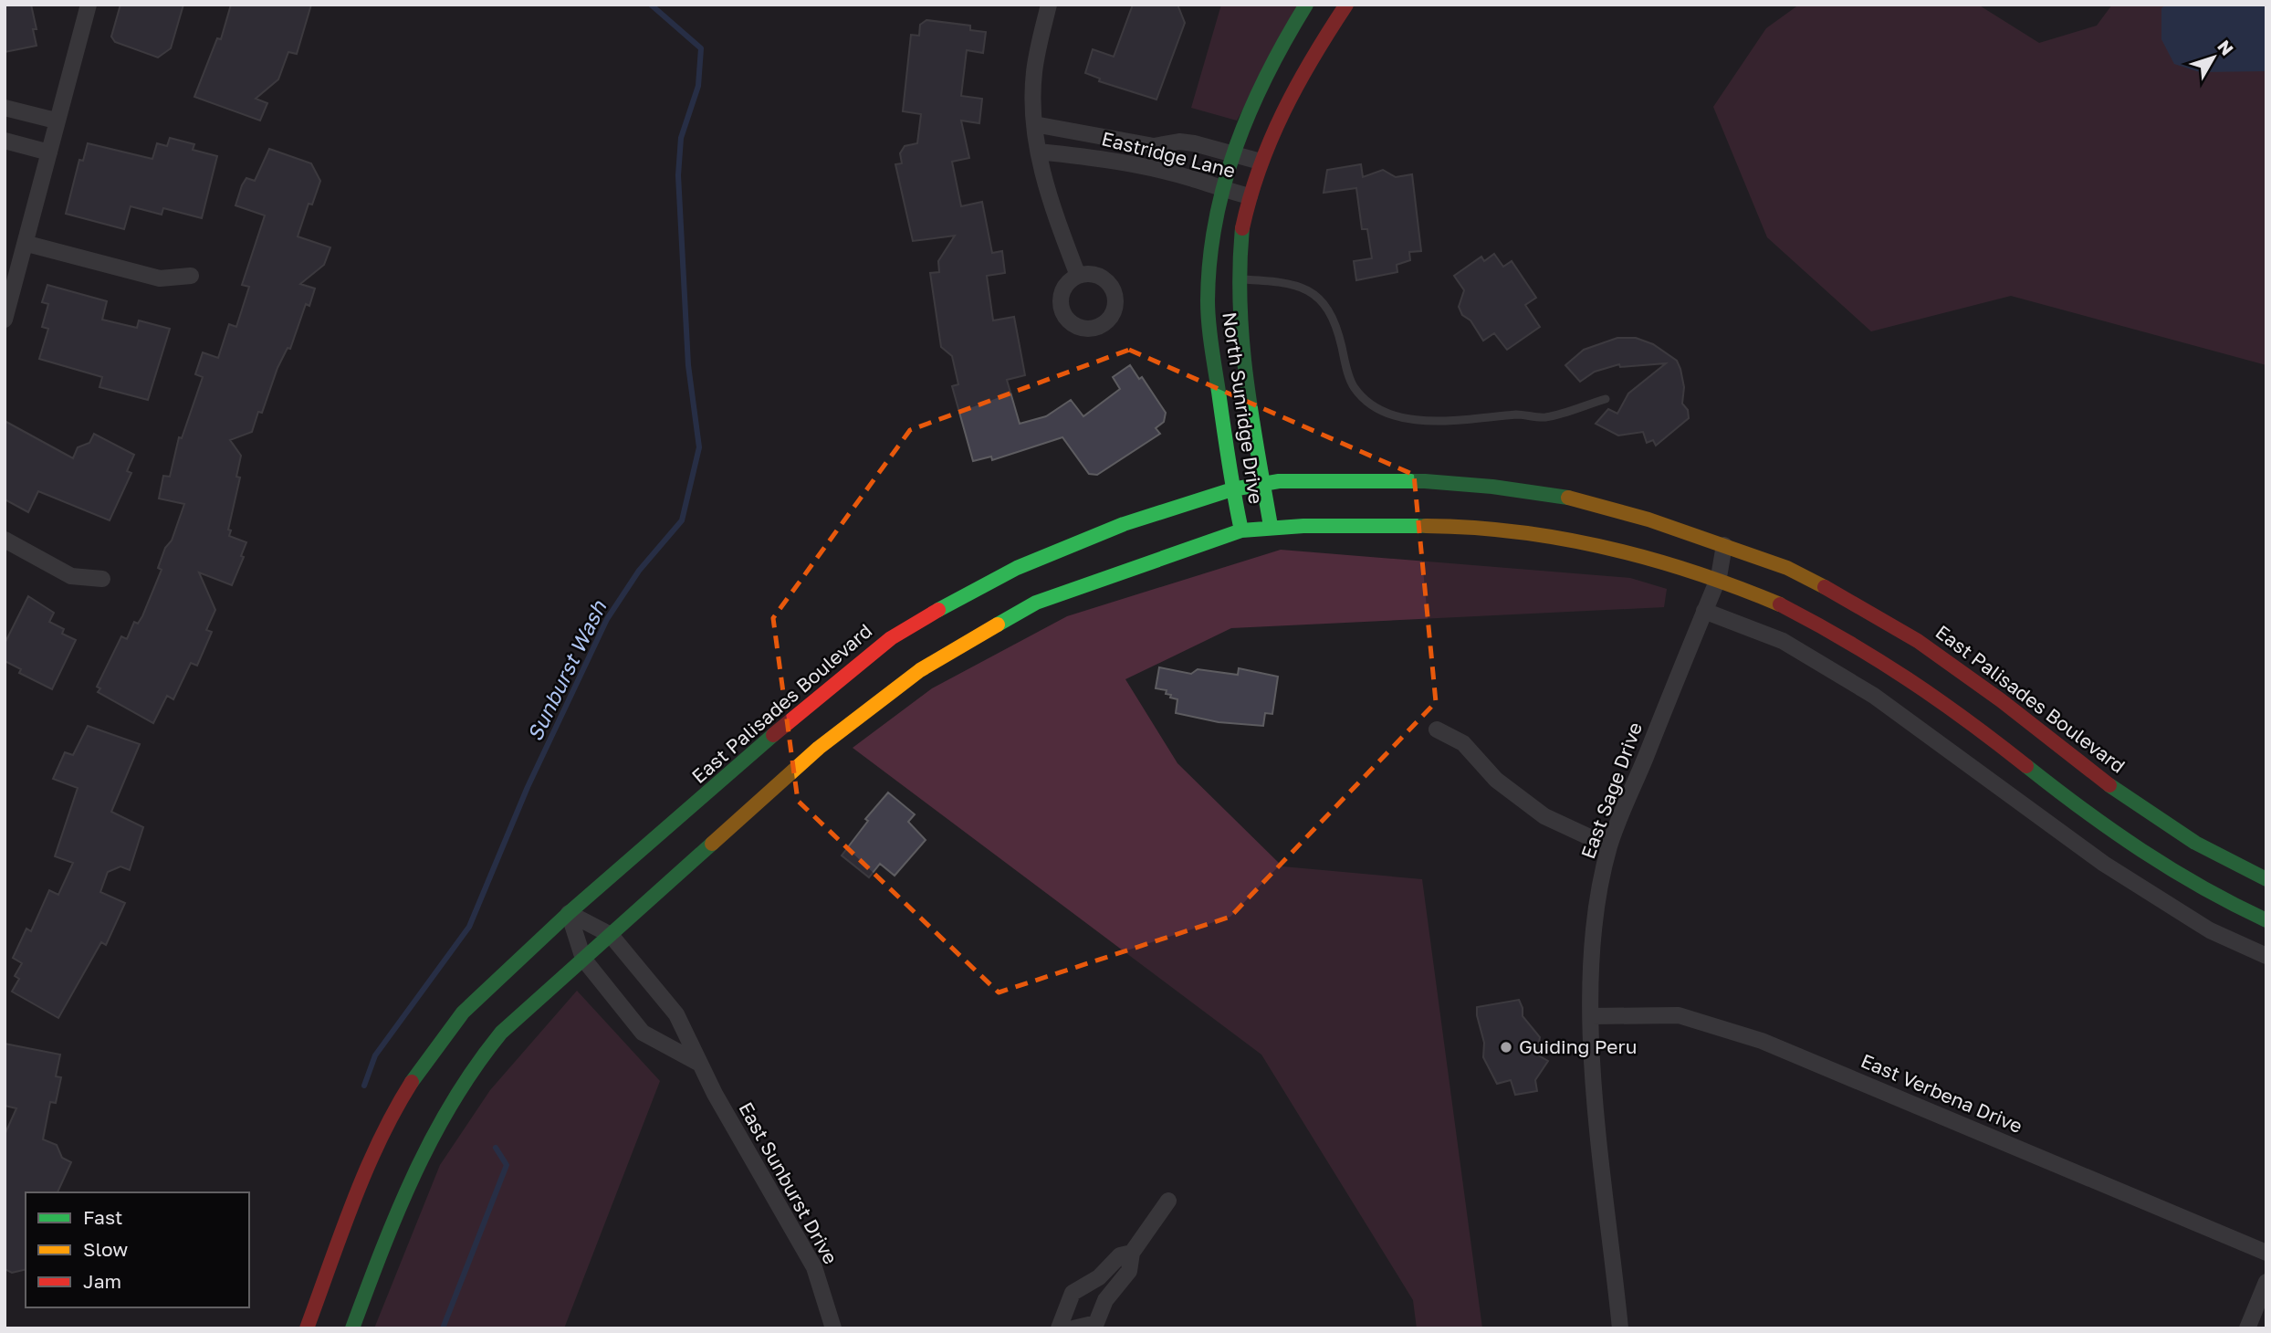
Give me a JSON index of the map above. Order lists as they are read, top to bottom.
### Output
{
  "streets": {
    "street": [
      "Eastridge Lane",
      "North Sunridge Drive",
      "East Palisades Boulevard",
      "East Sage Drive",
      "East Verbena Drive",
      "East Sunburst Drive"
    ]
  },
  "crossings": [
    ["Eastridge Lane", "North Sunridge Drive"],
    ["North Sunridge Drive", "East Palisades Boulevard"],
    ["East Palisades Boulevard", "East Sage Drive"],
    ["East Palisades Boulevard", "East Sunburst Drive"],
    ["East Sage Drive", "East Verbena Drive"]
  ],
  "water": ["Sunburst Wash"],
  "places": ["Guiding Peru"],
  "legend": ["Fast", "Slow", "Jam"],
  "north": "top right"
}
